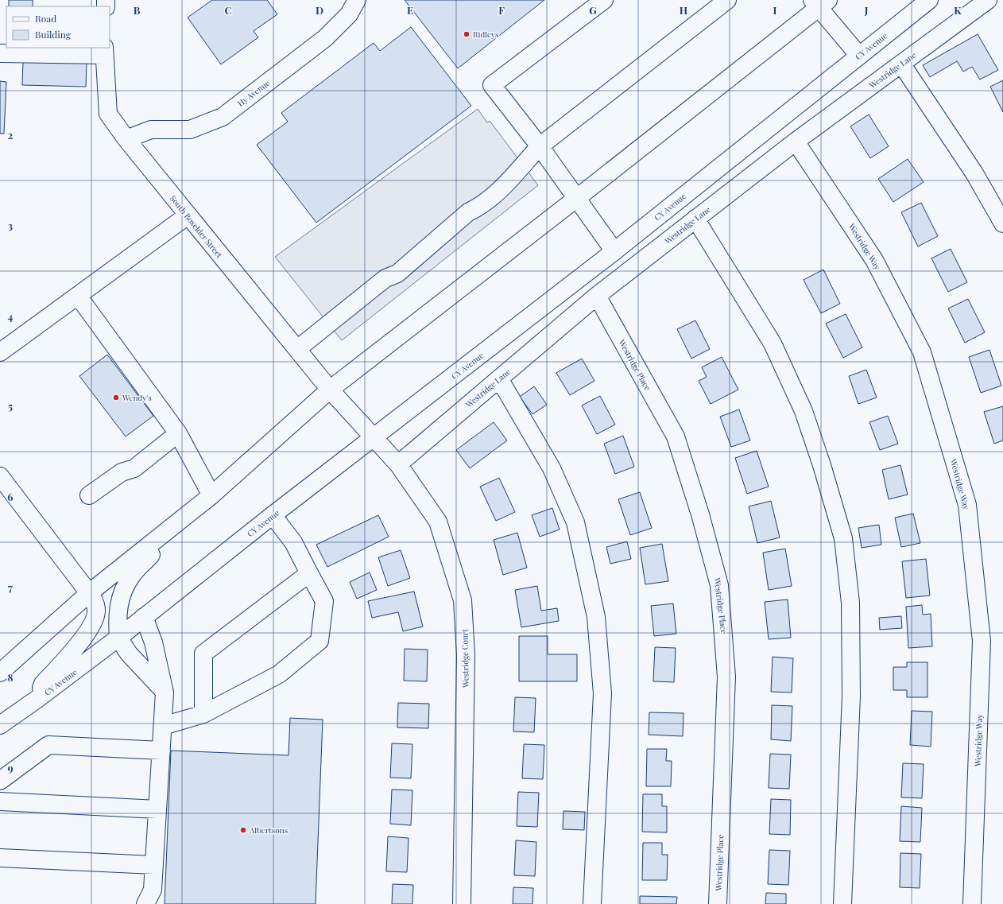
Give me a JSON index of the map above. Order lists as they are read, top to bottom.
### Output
{
  "streets": {
    "street": [
      "CY Avenue",
      "Westridge Lane",
      "Hy Avenue",
      "South Boxelder Street",
      "Westridge Way",
      "Westridge Place",
      "Westridge Court"
    ]
  },
  "crossings": [
    ["CY Avenue", "South Boxelder Street"],
    ["CY Avenue", "Westridge Court"],
    ["Westridge Lane", "Westridge Way"],
    ["Westridge Lane", "Westridge Place"],
    ["Westridge Lane", "Westridge Court"],
    ["Hy Avenue", "South Boxelder Street"],
    ["South Boxelder Street", "Westridge Court"]
  ],
  "places": ["Ridleys", "Wendy's", "Albertsons"],
  "legend": ["Road", "Building"],
  "grid": {
    "columns": [
      "B",
      "C",
      "D",
      "E",
      "F",
      "G",
      "H",
      "I",
      "J",
      "K"
    ],
    "rows": [
      "2",
      "3",
      "4",
      "5",
      "6",
      "7",
      "8",
      "9"
    ]
  }
}
